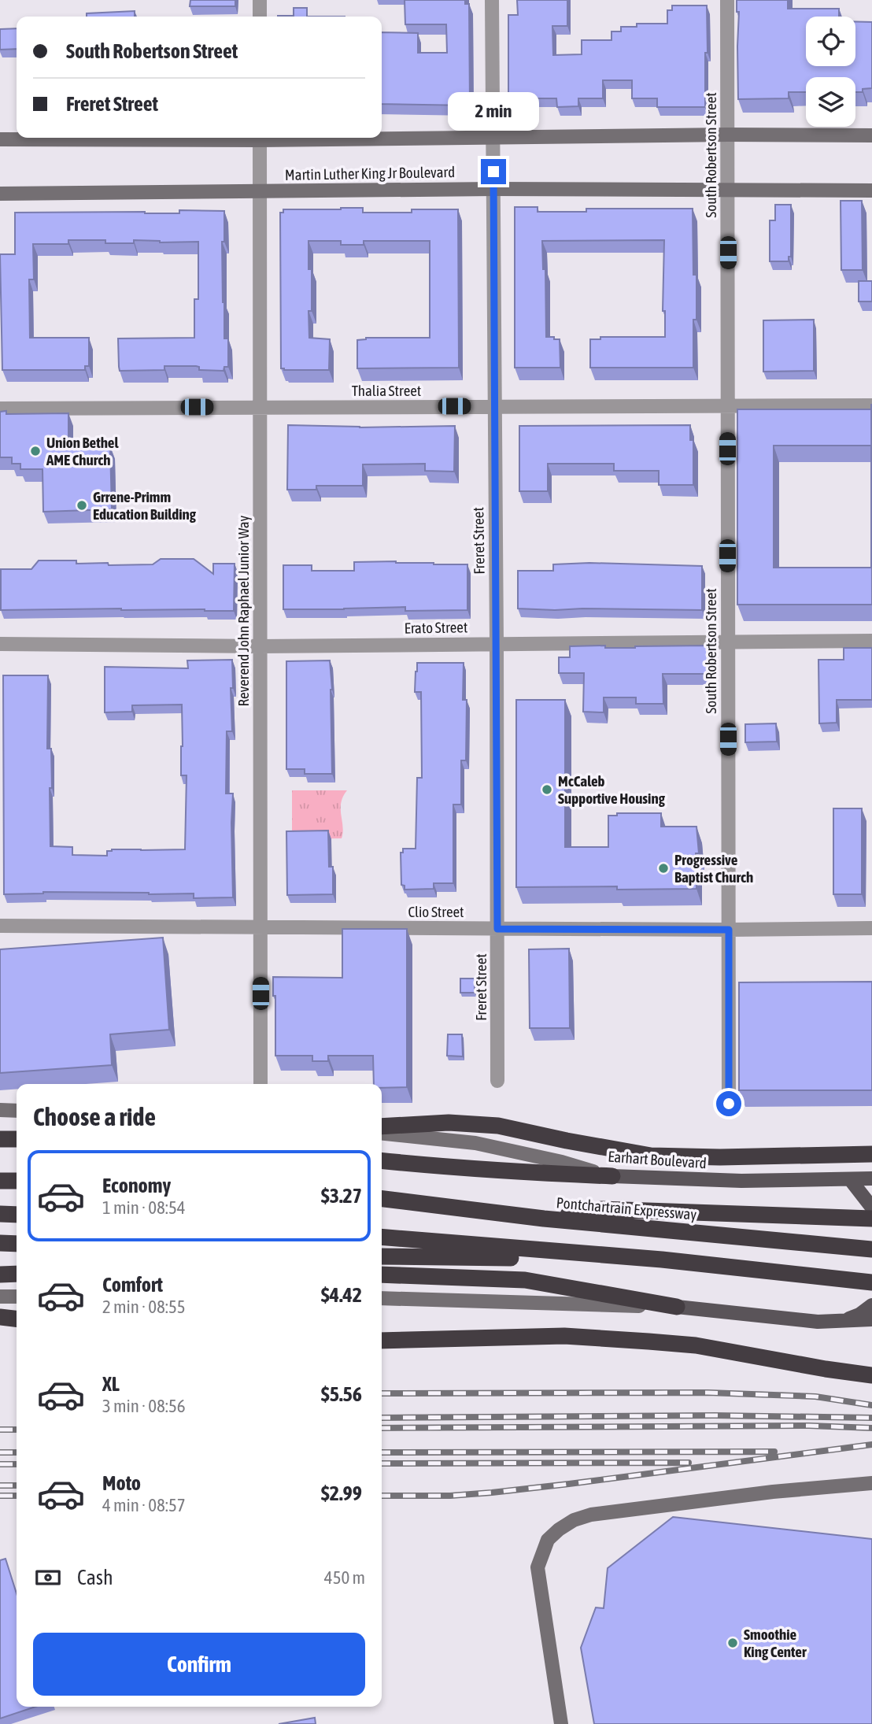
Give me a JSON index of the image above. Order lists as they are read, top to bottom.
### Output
{
  "streets": {
    "highway": ["Pontchartrain Expressway"],
    "main road": ["Earhart Boulevard"],
    "street": [
      "South Robertson Street",
      "Martin Luther King Jr Boulevard",
      "Thalia Street",
      "Freret Street",
      "Reverend John Raphael Junior Way",
      "Erato Street",
      "Clio Street"
    ]
  },
  "crossings": [
    ["South Robertson Street", "Martin Luther King Jr Boulevard"],
    ["South Robertson Street", "Thalia Street"],
    ["South Robertson Street", "Erato Street"],
    ["South Robertson Street", "Clio Street"],
    ["Martin Luther King Jr Boulevard", "Freret Street"],
    ["Martin Luther King Jr Boulevard", "Reverend John Raphael Junior Way"],
    ["Thalia Street", "Freret Street"],
    ["Thalia Street", "Reverend John Raphael Junior Way"],
    ["Freret Street", "Erato Street"],
    ["Freret Street", "Clio Street"],
    ["Reverend John Raphael Junior Way", "Erato Street"],
    ["Reverend John Raphael Junior Way", "Clio Street"]
  ],
  "places": [
    "Union Bethel AME Church",
    "Grrene-Primm Education Building",
    "McCaleb Supportive Housing",
    "Progressive Baptist Church",
    "Smoothie King Center"
  ],
  "page": {
    "banner": ["South Robertson Street", "Freret Street"],
    "bubble": "2 min",
    "heading": "Choose a ride",
    "list": [
      {
        "name": "Economy",
        "note": "1 min · 08:54",
        "value": "$3.27"
      },
      {
        "name": "Comfort",
        "note": "2 min · 08:55",
        "value": "$4.42"
      },
      {
        "name": "XL",
        "note": "3 min · 08:56",
        "value": "$5.56"
      },
      {
        "name": "Moto",
        "note": "4 min · 08:57",
        "value": "$2.99"
      }
    ],
    "pay": ["Cash", "450 m"],
    "buttons": "Confirm"
  }
}
